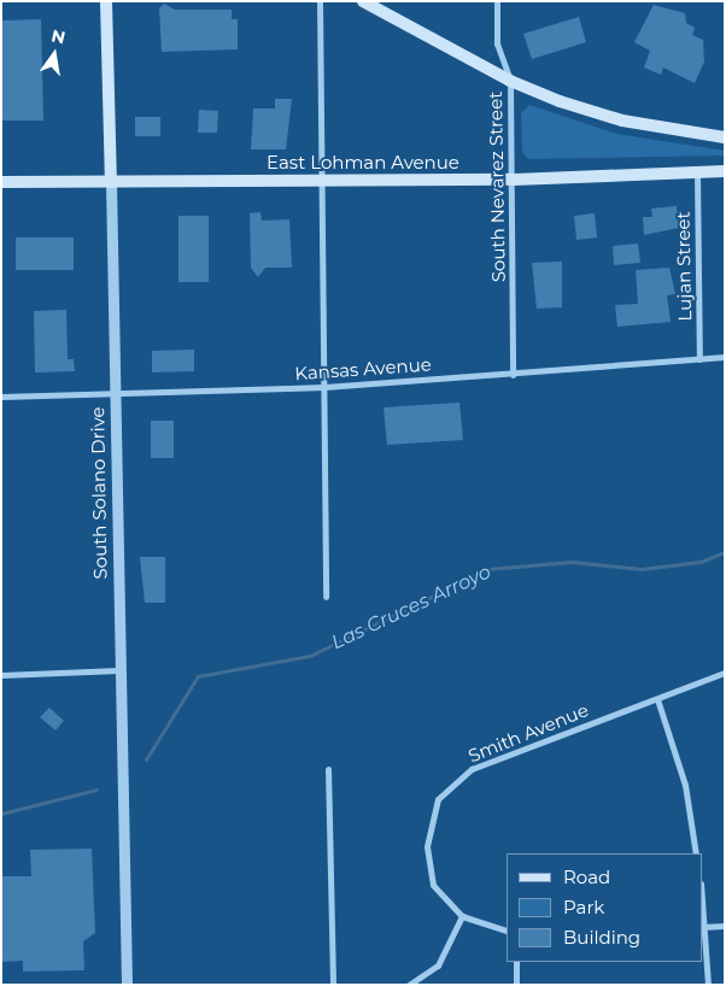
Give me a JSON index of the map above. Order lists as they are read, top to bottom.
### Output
{
  "streets": {
    "main road": ["East Lohman Avenue", "South Solano Drive"],
    "street": [
      "South Nevarez Street",
      "Lujan Street",
      "Kansas Avenue",
      "Smith Avenue"
    ]
  },
  "crossings": [
    ["East Lohman Avenue", "South Nevarez Street"],
    ["East Lohman Avenue", "Lujan Street"],
    ["East Lohman Avenue", "South Solano Drive"],
    ["South Nevarez Street", "Kansas Avenue"],
    ["Lujan Street", "Kansas Avenue"],
    ["Kansas Avenue", "South Solano Drive"]
  ],
  "water": ["Las Cruces Arroyo"],
  "legend": ["Road", "Park", "Building"],
  "north": "top"
}
